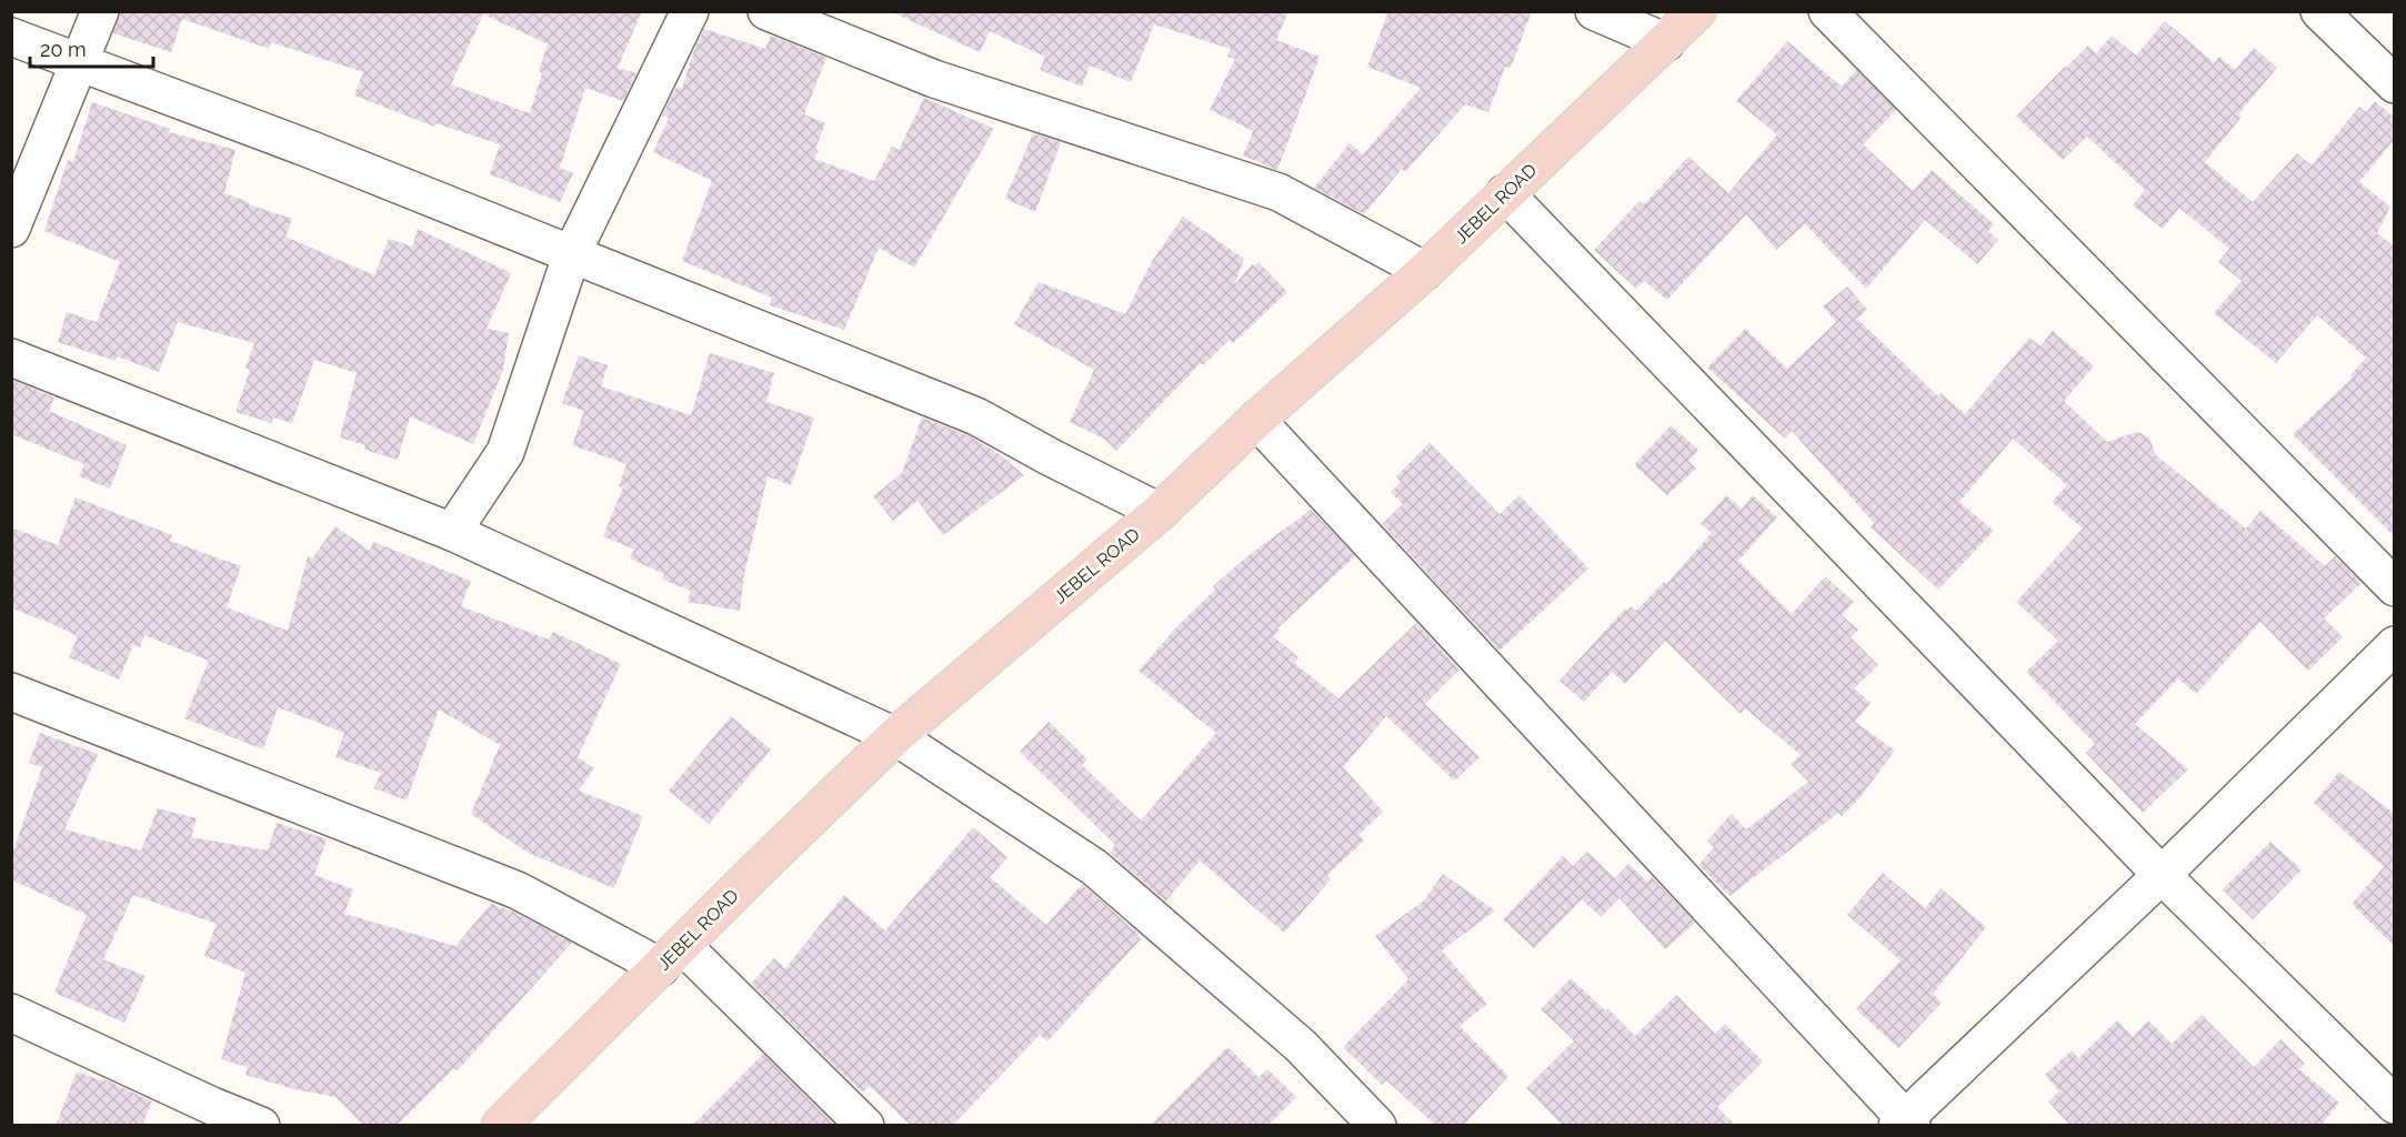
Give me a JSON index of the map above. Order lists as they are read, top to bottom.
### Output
{
  "streets": {
    "main road": ["JEBEL ROAD"]
  },
  "scale_bar": "20 m"
}
